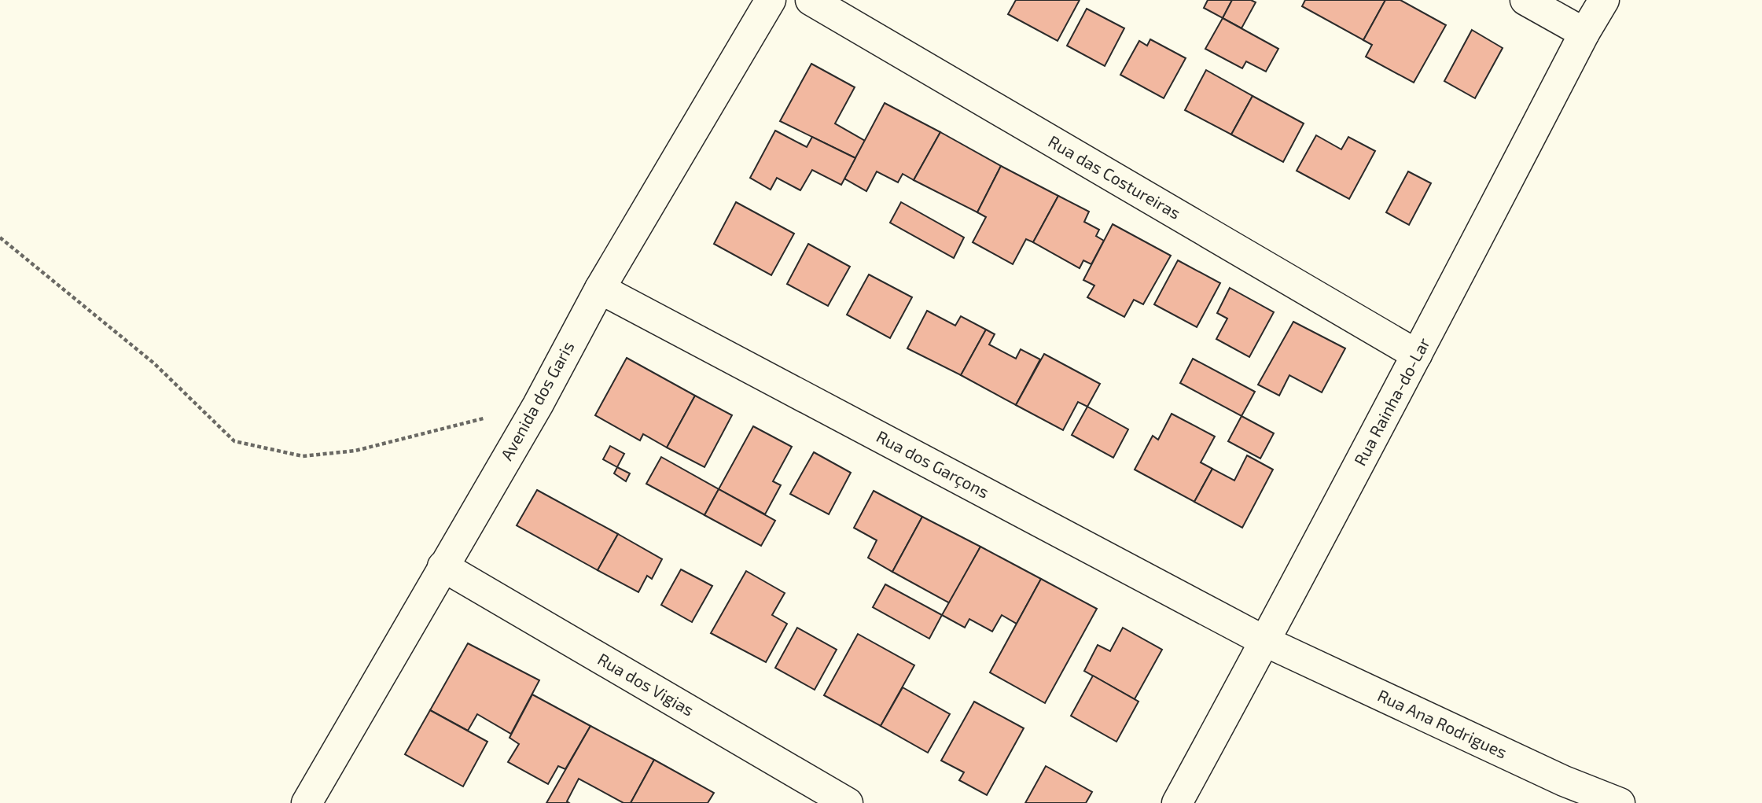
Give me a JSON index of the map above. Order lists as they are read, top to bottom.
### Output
{
  "streets": {
    "street": [
      "Rua das Costureiras",
      "Avenida dos Garis",
      "Rua Rainha-do-Lar",
      "Rua dos Garçons",
      "Rua dos Vigias",
      "Rua Ana Rodrigues"
    ]
  },
  "crossings": [
    ["Rua das Costureiras", "Rua Rainha-do-Lar"],
    ["Avenida dos Garis", "Rua dos Garçons"],
    ["Avenida dos Garis", "Rua dos Vigias"],
    ["Rua Rainha-do-Lar", "Rua dos Garçons"],
    ["Rua Rainha-do-Lar", "Rua Ana Rodrigues"],
    ["Rua dos Garçons", "Rua Ana Rodrigues"]
  ]
}
